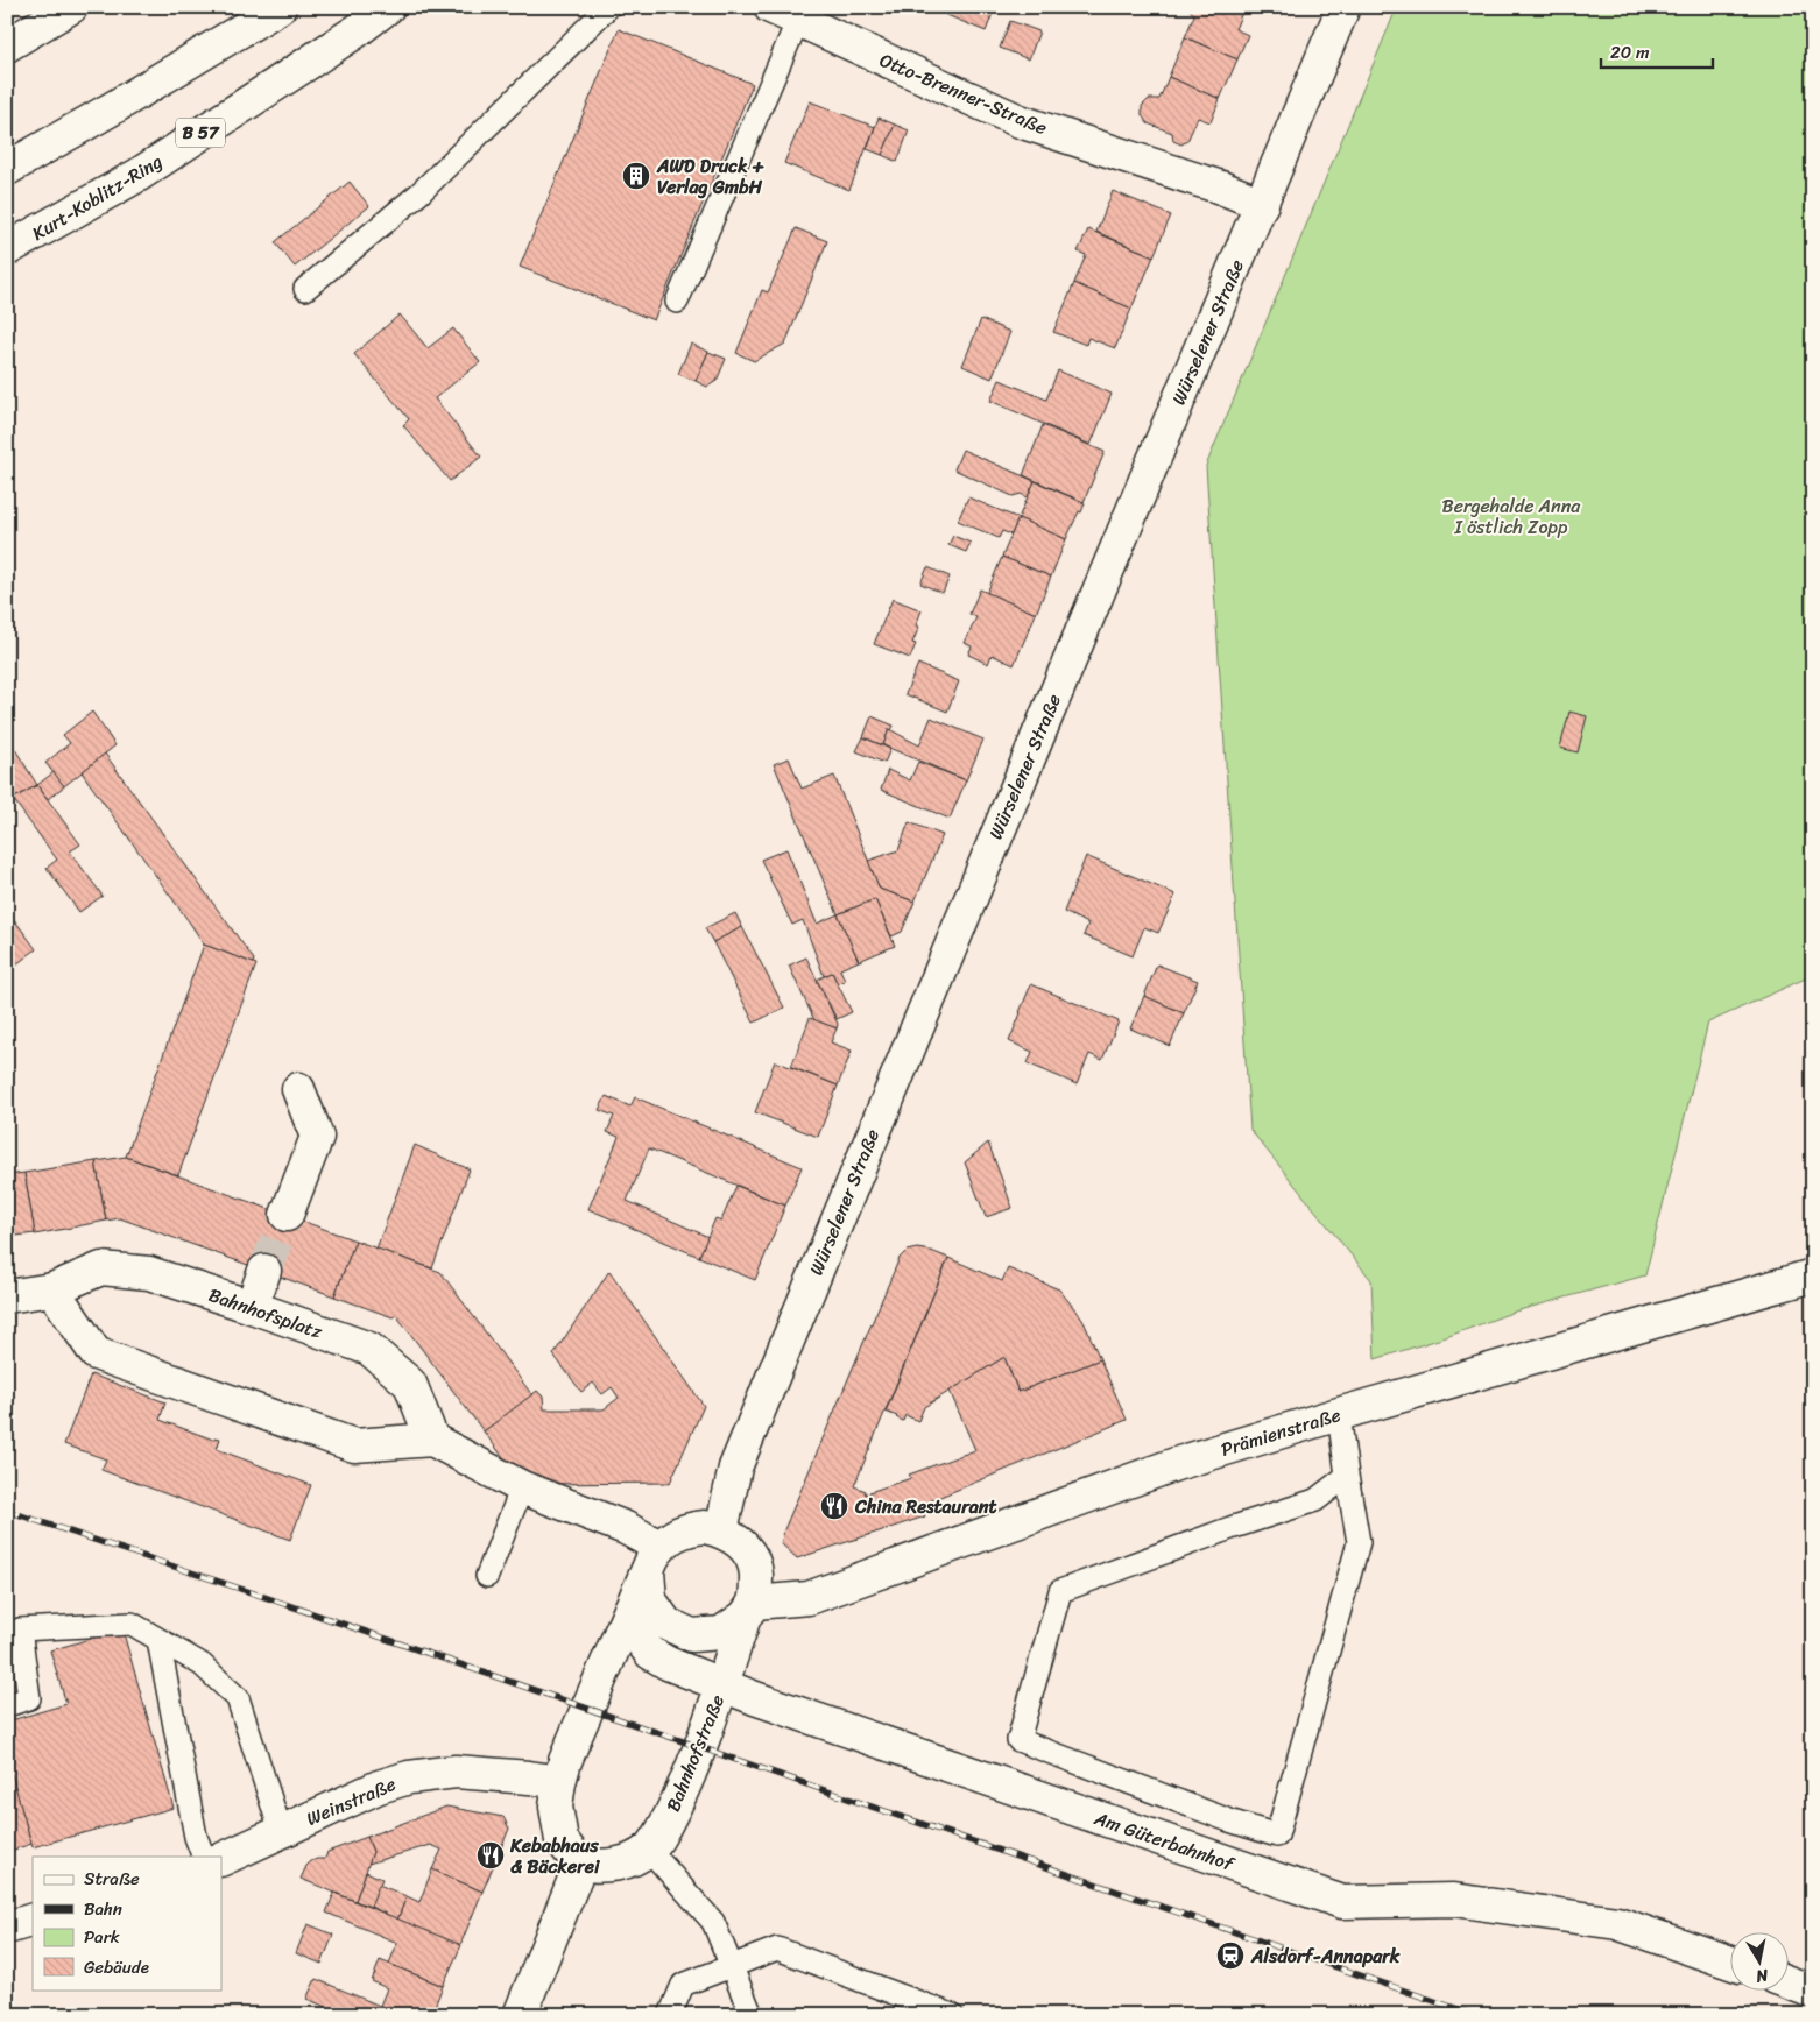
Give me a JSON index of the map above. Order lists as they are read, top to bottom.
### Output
{
  "streets": {
    "street": [
      "Otto-Brenner-Straße",
      "B 57",
      "Kurt-Koblitz-Ring",
      "Würselener Straße",
      "Bahnhofsplatz",
      "Prämienstraße",
      "Bahnhofstraße",
      "Weinstraße",
      "Am Güterbahnhof"
    ]
  },
  "crossings": [
    ["Otto-Brenner-Straße", "Würselener Straße"],
    ["Würselener Straße", "Prämienstraße"],
    ["Würselener Straße", "Bahnhofstraße"],
    ["Prämienstraße", "Bahnhofstraße"],
    ["Bahnhofstraße", "Am Güterbahnhof"]
  ],
  "parks": ["Bergehalde Anna I östlich Zopp"],
  "places": {
    "building": ["AWD Druck + Verlag GmbH"],
    "restaurant": ["China Restaurant", "Kebabhaus & Bäckerei"],
    "station": ["Alsdorf-Annapark"]
  },
  "legend": [
    "Straße",
    "Bahn",
    "Park",
    "Gebäude"
  ],
  "scale_bar": "20 m",
  "north": "bottom"
}
